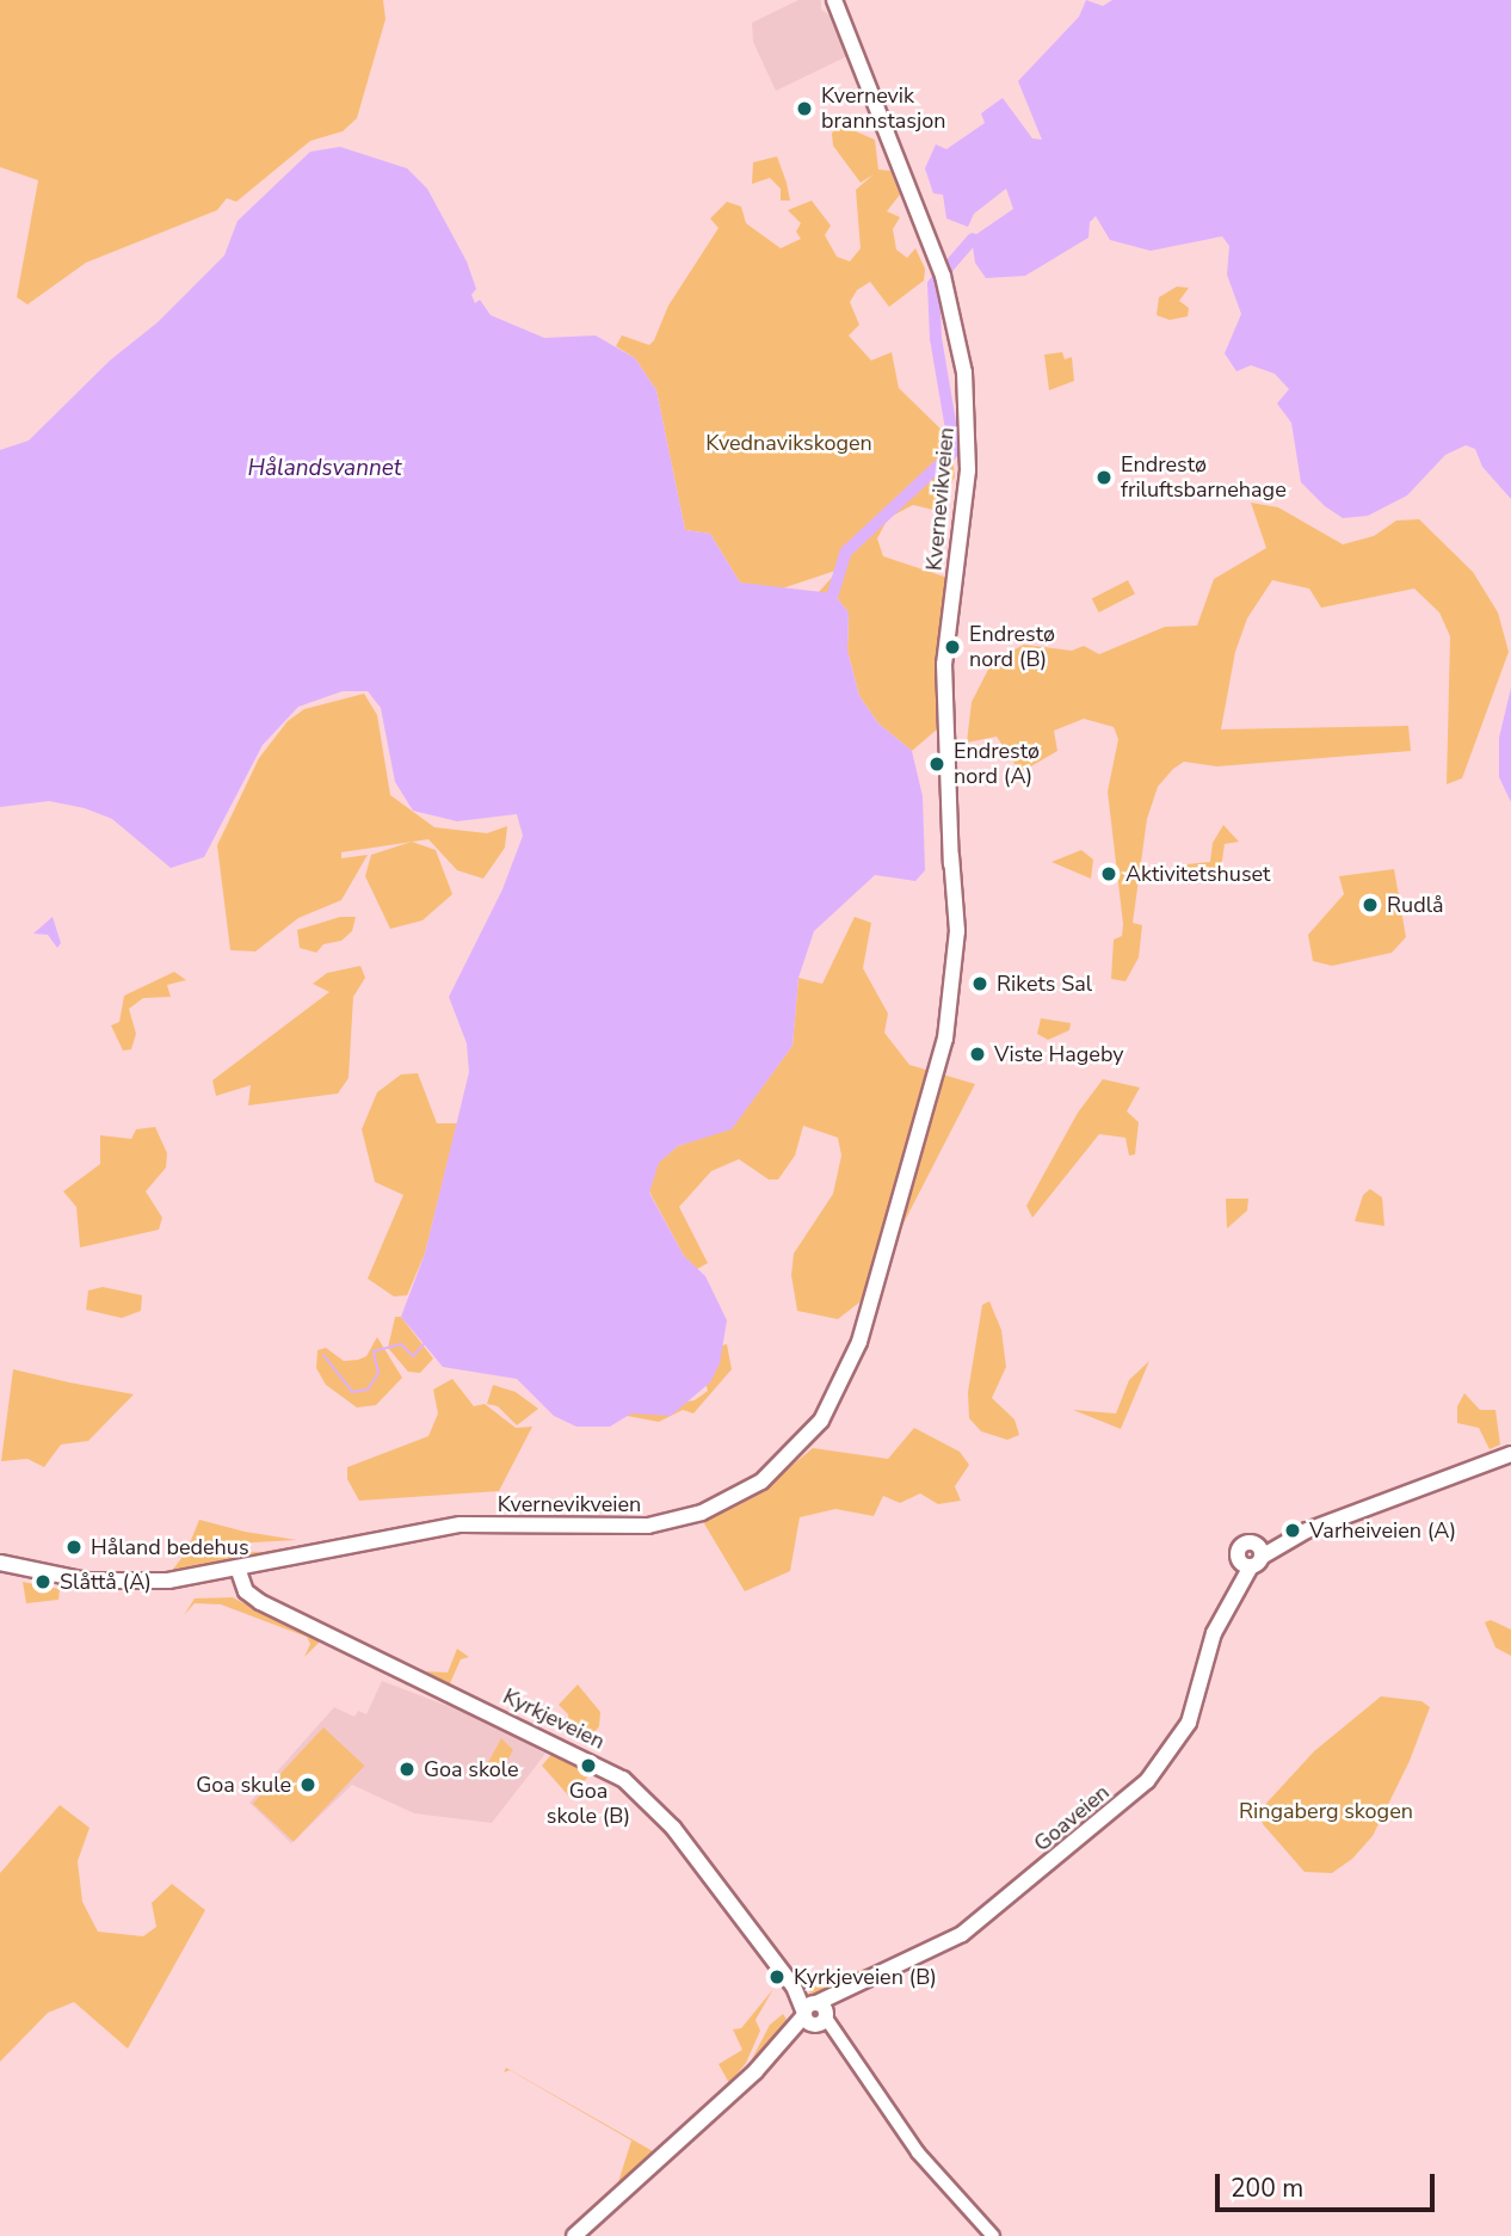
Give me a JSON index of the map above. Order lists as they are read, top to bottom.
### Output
{
  "streets": {
    "main road": ["Kvernevikveien", "Kyrkjeveien", "Goaveien"]
  },
  "crossings": [
    ["Kvernevikveien", "Kyrkjeveien"],
    ["Kyrkjeveien", "Goaveien"]
  ],
  "water": ["Hålandsvannet"],
  "parks": ["Kvednavikskogen", "Ringaberg skogen"],
  "places": [
    "Kvernevik brannstasjon",
    "Endrestø friluftsbarnehage",
    "Endrestø nord (B)",
    "Endrestø nord (A)",
    "Aktivitetshuset",
    "Rudlå",
    "Rikets Sal",
    "Viste Hageby",
    "Varheiveien (A)",
    "Håland bedehus",
    "Slåttå (A)",
    "Goa skole (B)",
    "Goa skole",
    "Goa skule",
    "Kyrkjeveien (B)"
  ],
  "scale_bar": "200 m"
}
